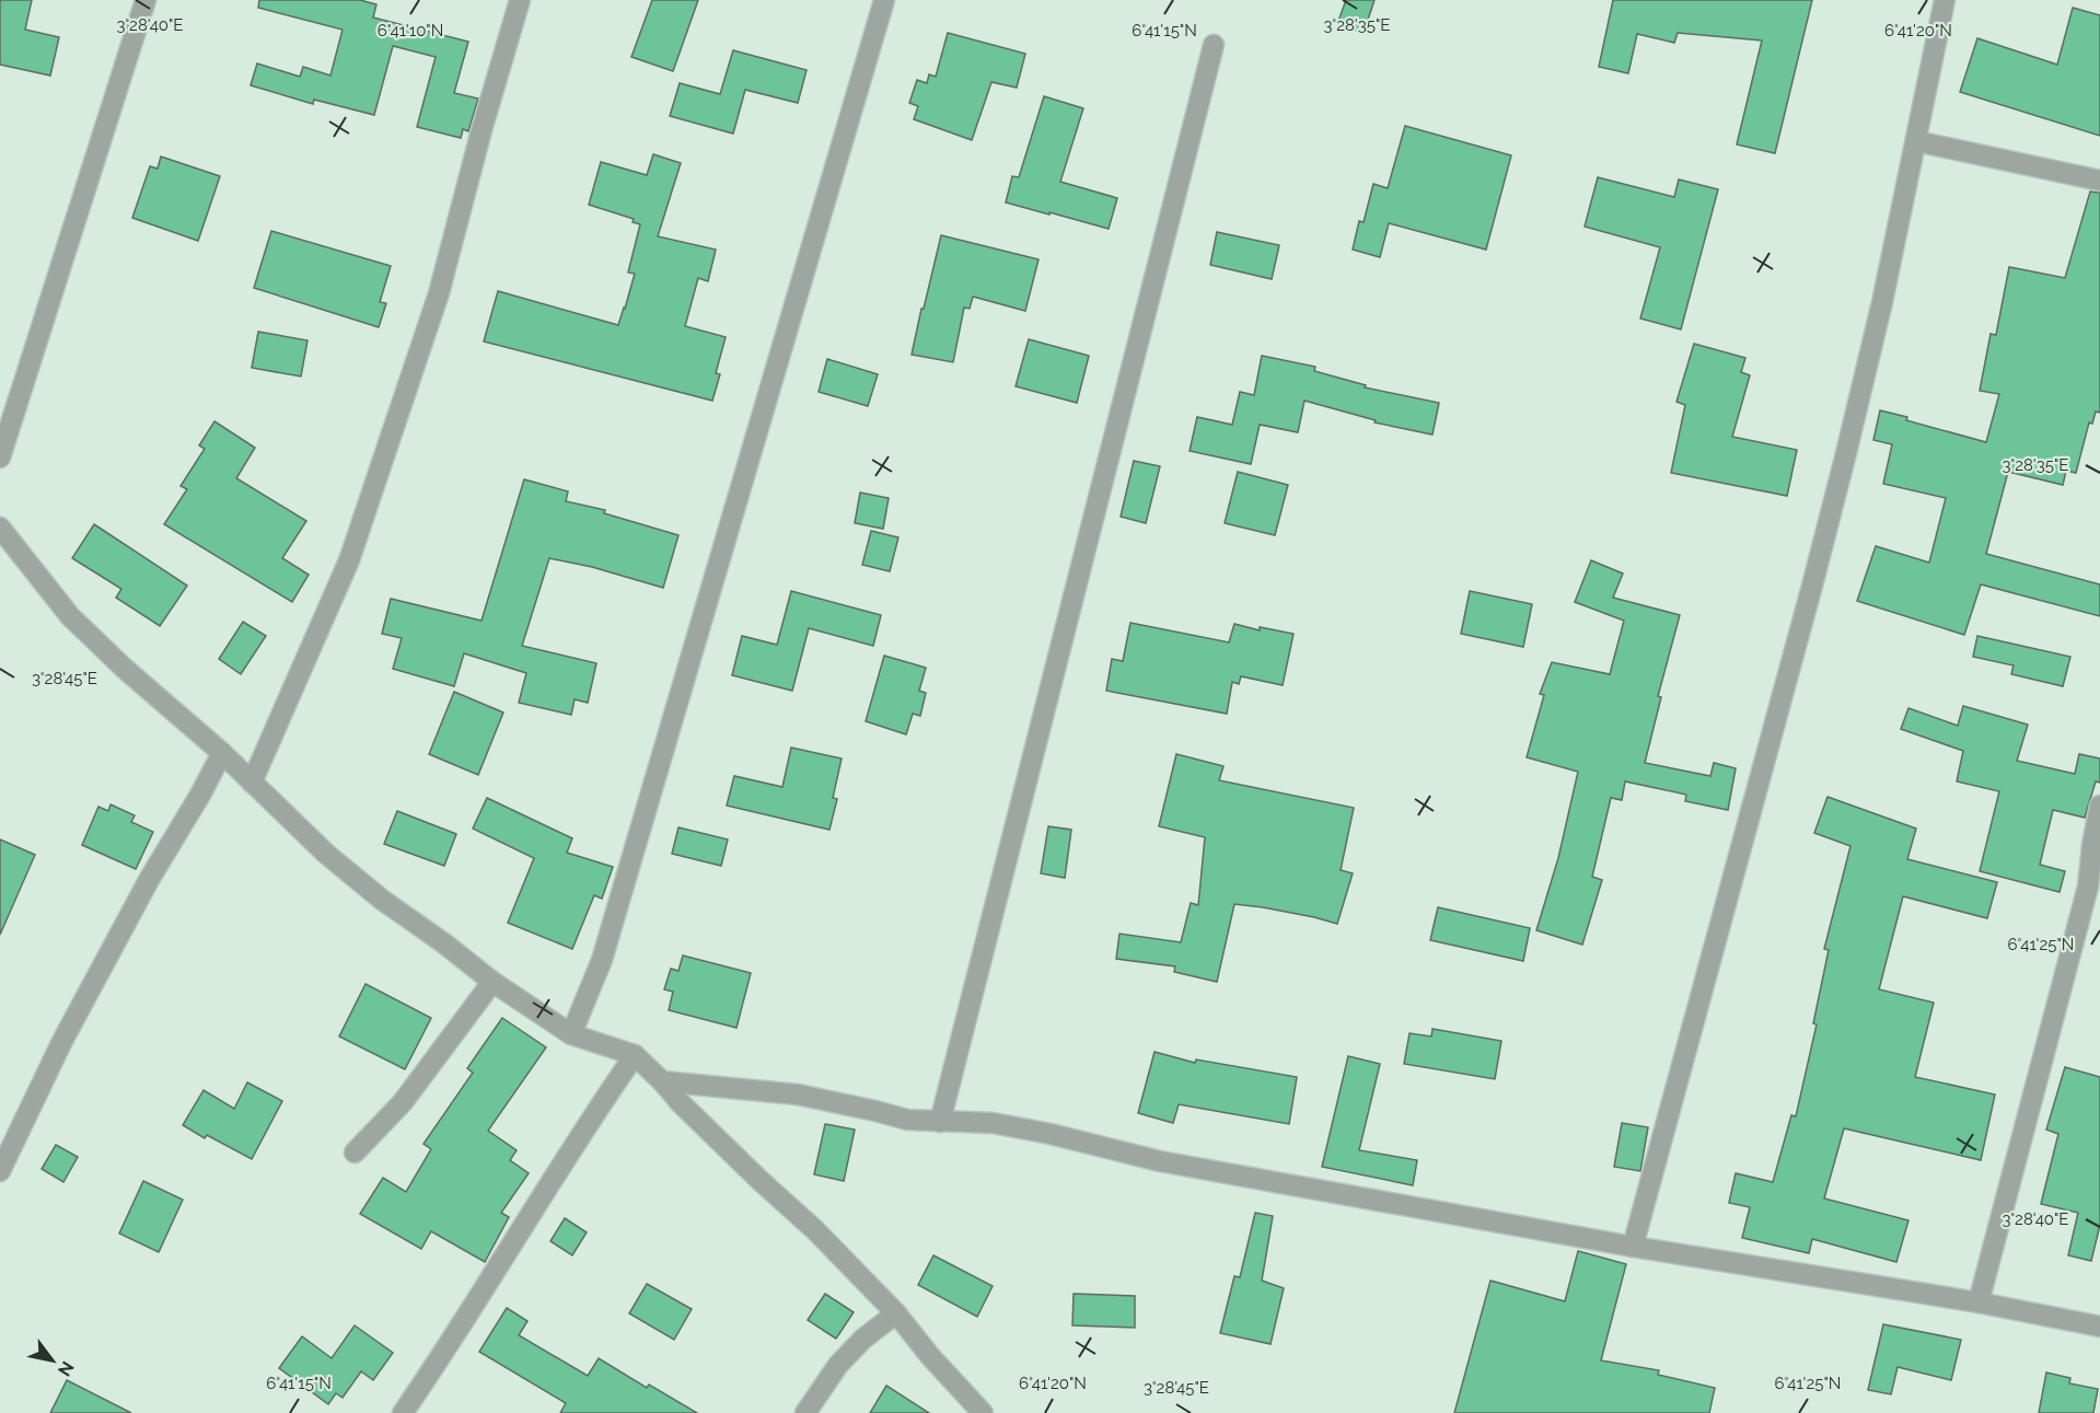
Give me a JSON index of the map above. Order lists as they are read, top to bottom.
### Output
{
  "north": "bottom right",
  "coordinates": [
    "3°28'40\"E",
    "3°28'35\"E",
    "6°41'10\"N",
    "6°41'15\"N",
    "6°41'20\"N",
    "3°28'45\"E",
    "6°41'25\"N"
  ]
}
